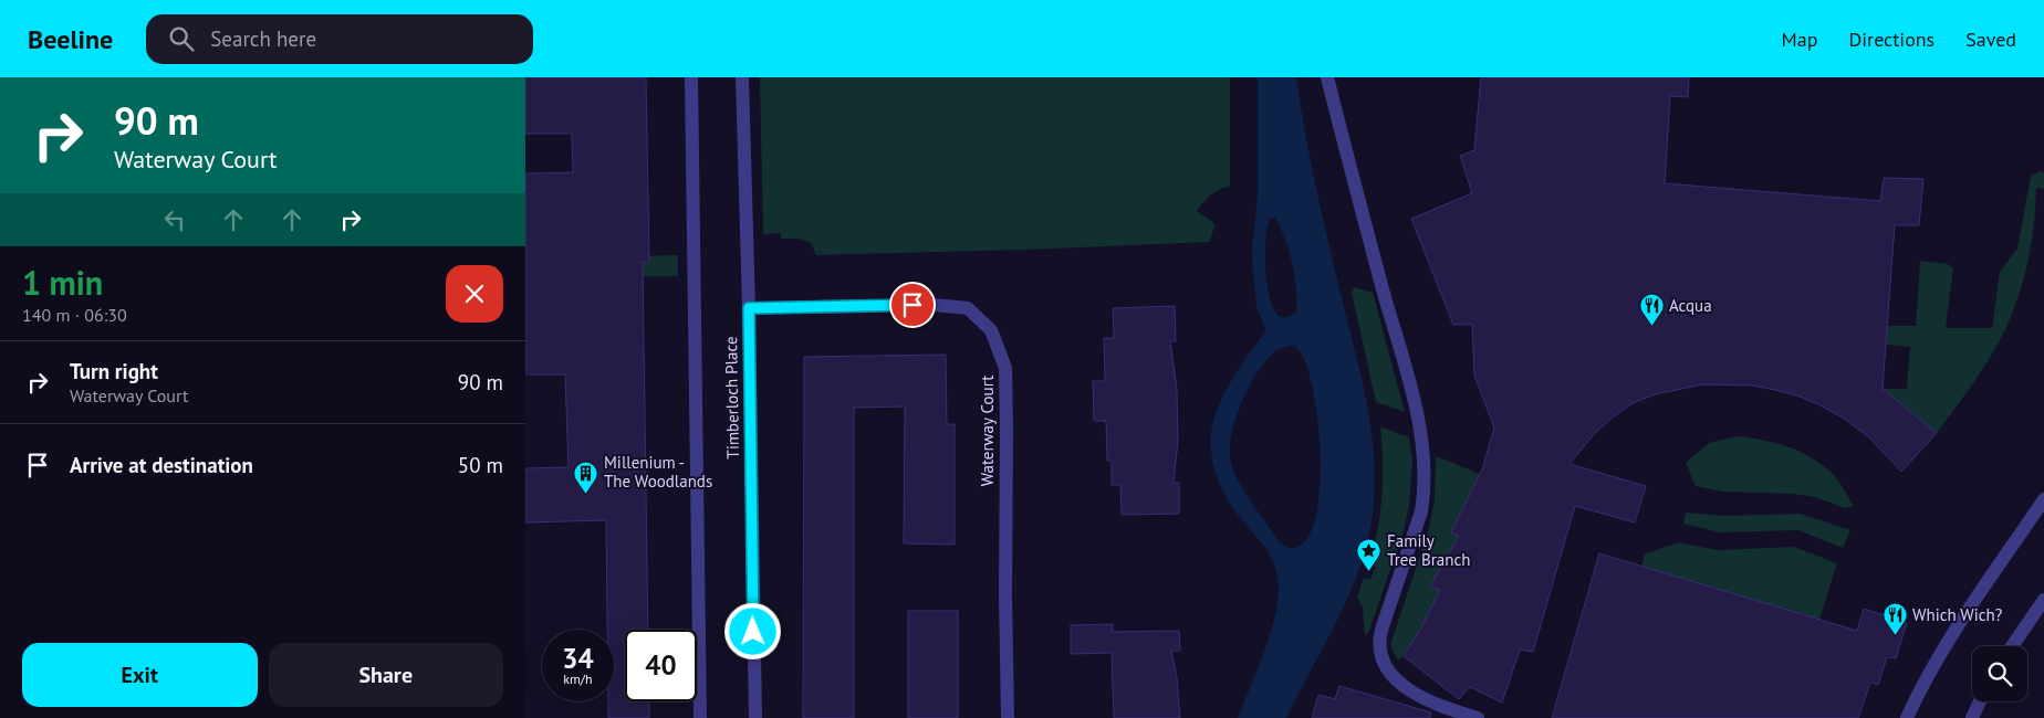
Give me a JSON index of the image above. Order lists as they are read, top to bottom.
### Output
{
  "streets": {
    "street": ["Timberloch Place", "Waterway Court"]
  },
  "crossings": [
    ["Timberloch Place", "Waterway Court"]
  ],
  "places": {
    "restaurant": ["Acqua", "Which Wich?"],
    "building": ["Millenium - The Woodlands"],
    "place": ["Family Tree Branch"]
  },
  "page": {
    "header": "Beeline",
    "search": "Search here",
    "nav": ["Map", "Directions", "Saved"],
    "turn": ["90 m", "Waterway Court"],
    "heading": ["1 min", "140 m · 06:30"],
    "list": [
      {
        "name": "Turn right",
        "note": "Waterway Court",
        "value": "90 m"
      },
      {
        "name": "Arrive at destination",
        "value": "50 m"
      }
    ],
    "speed": "34 km/h",
    "limit": "40",
    "buttons": ["Exit", "Share"]
  }
}
